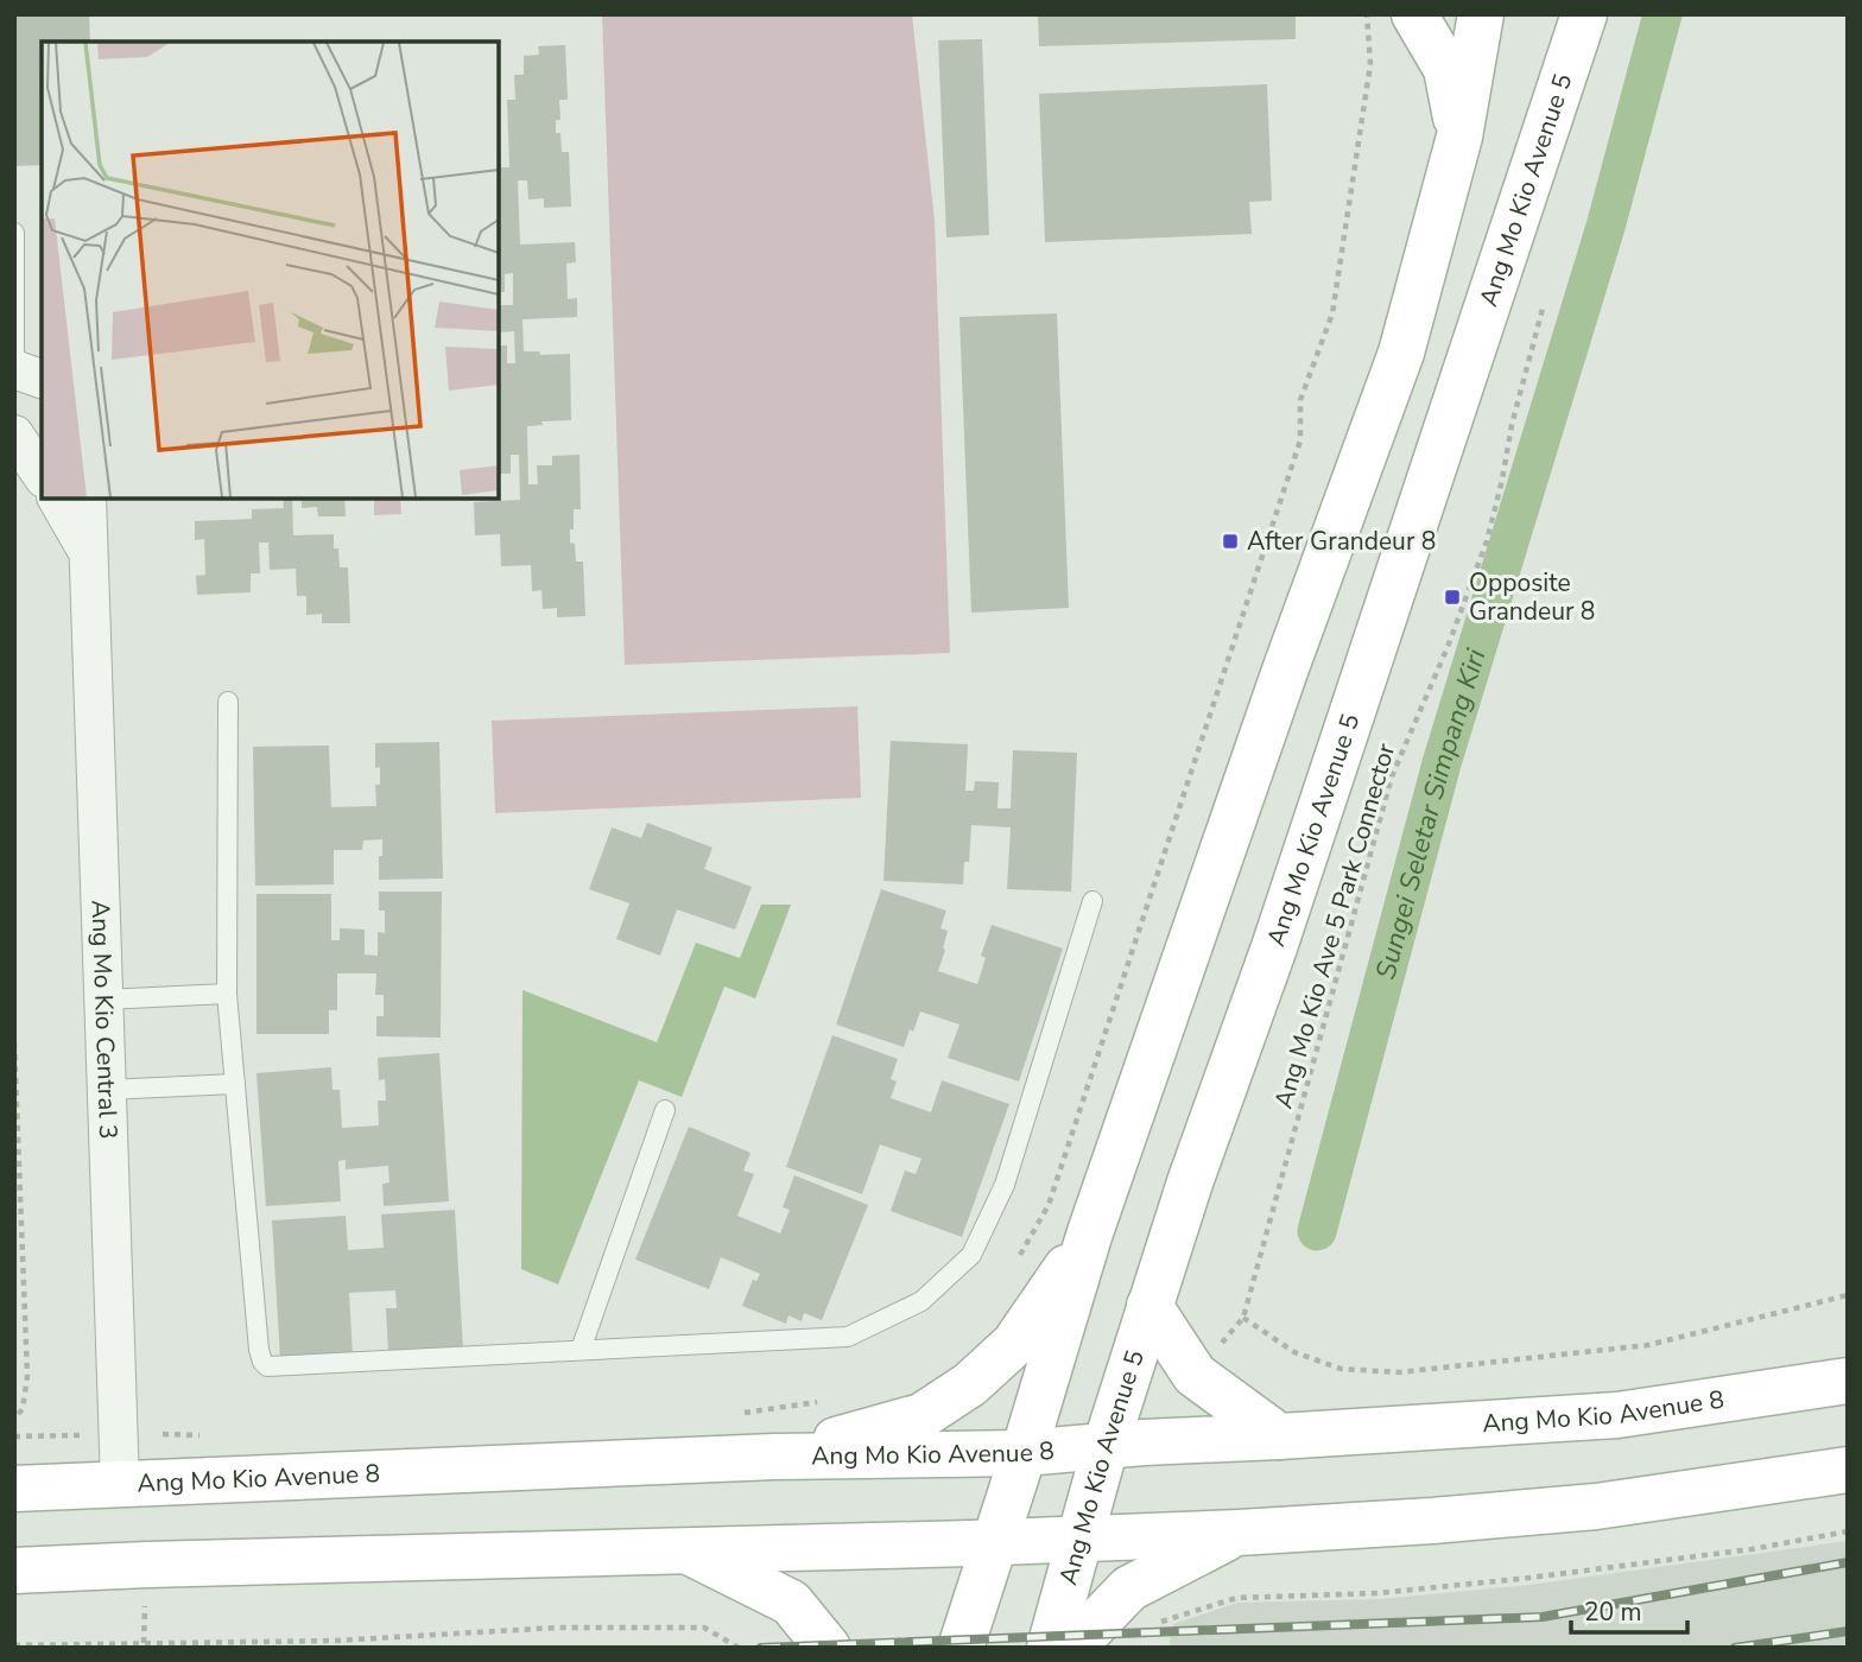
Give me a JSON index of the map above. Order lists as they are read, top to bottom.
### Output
{
  "streets": {
    "main road": ["Ang Mo Kio Avenue 5", "Ang Mo Kio Avenue 8"],
    "street": ["Ang Mo Kio Central 3"],
    "path": ["Ang Mo Kio Ave 5 Park Connector"]
  },
  "crossings": [
    ["Ang Mo Kio Avenue 5", "Ang Mo Kio Avenue 8"],
    ["Ang Mo Kio Central 3", "Ang Mo Kio Avenue 8"]
  ],
  "water": ["Sungei Seletar Simpang Kiri"],
  "places": {
    "transit": ["After Grandeur 8", "Opposite Grandeur 8"]
  },
  "scale_bar": "20 m"
}
